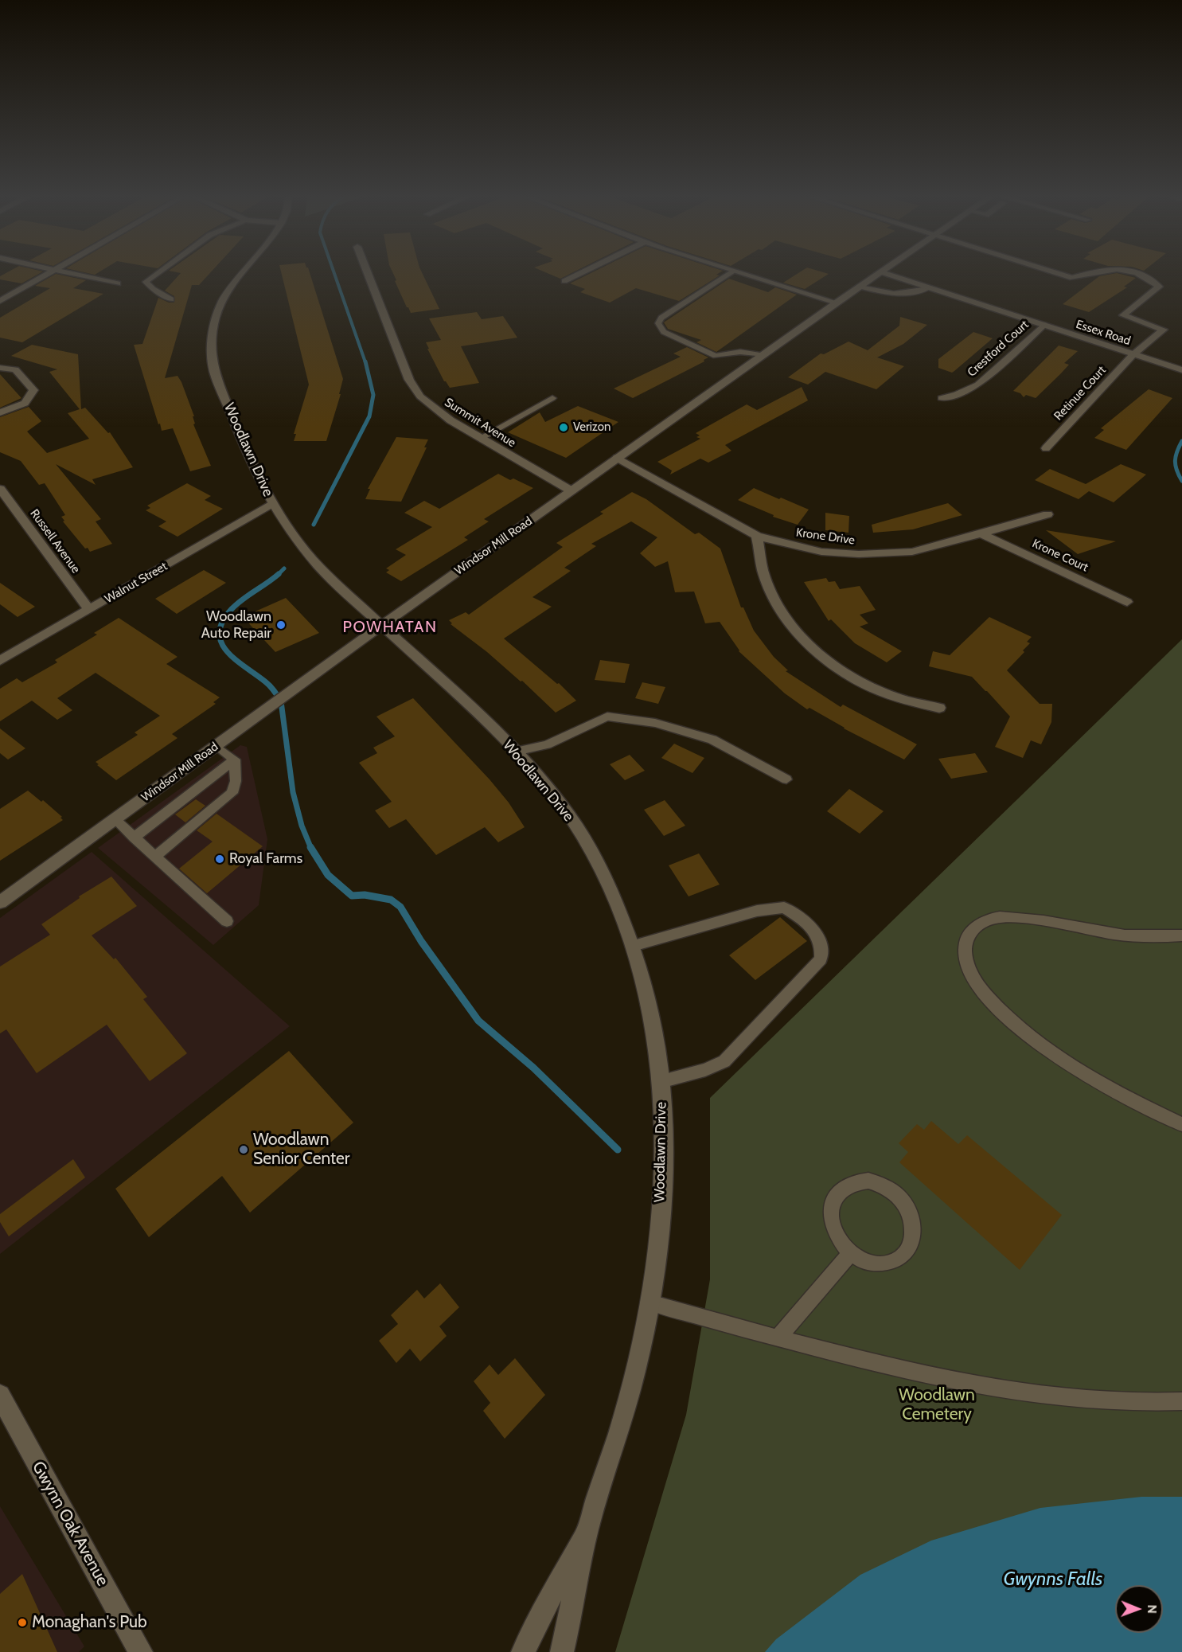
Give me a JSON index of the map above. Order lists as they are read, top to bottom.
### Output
{
  "streets": {
    "street": [
      "Essex Road",
      "Crestford Court",
      "Retinue Court",
      "Summit Avenue",
      "Woodlawn Drive",
      "Krone Drive",
      "Russell Avenue",
      "Windsor Mill Road",
      "Krone Court",
      "Walnut Street",
      "Gwynn Oak Avenue"
    ]
  },
  "crossings": [
    ["Essex Road", "Crestford Court"],
    ["Essex Road", "Retinue Court"],
    ["Summit Avenue", "Windsor Mill Road"],
    ["Woodlawn Drive", "Windsor Mill Road"],
    ["Woodlawn Drive", "Walnut Street"],
    ["Krone Drive", "Windsor Mill Road"],
    ["Krone Drive", "Krone Court"],
    ["Russell Avenue", "Walnut Street"]
  ],
  "districts": ["POWHATAN"],
  "water": ["Gwynns Falls"],
  "parks": ["Woodlawn Cemetery"],
  "places": [
    "Verizon",
    "Woodlawn Auto Repair",
    "Royal Farms",
    "Woodlawn Senior Center",
    "Monaghan's Pub"
  ],
  "north": "right"
}
